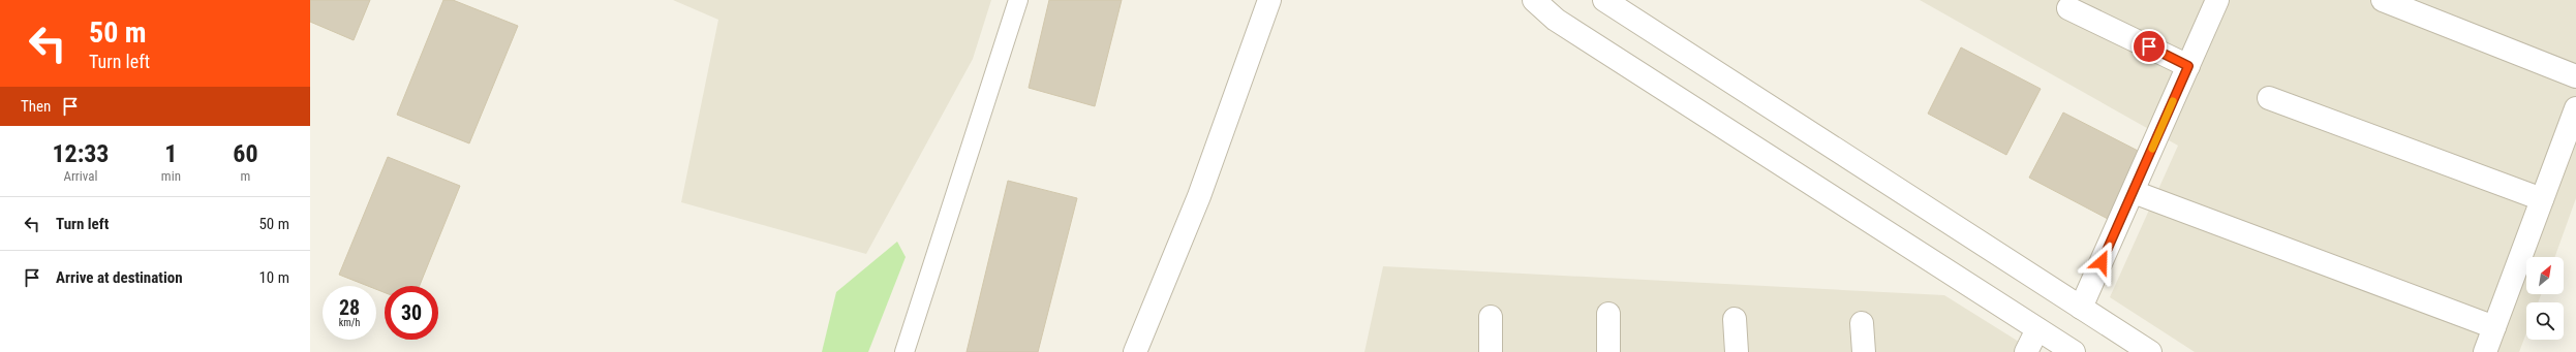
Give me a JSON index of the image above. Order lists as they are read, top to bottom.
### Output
{
  "north": "top right",
  "page": {
    "turn": ["50 m", "Turn left"],
    "then": "Then",
    "eta": [
      "12:33",
      "Arrival",
      "1",
      "min",
      "60",
      "m"
    ],
    "list": [
      {
        "name": "Turn left",
        "value": "50 m"
      },
      {
        "name": "Arrive at destination",
        "value": "10 m"
      }
    ],
    "speed": "28 km/h",
    "limit": "30"
  }
}
